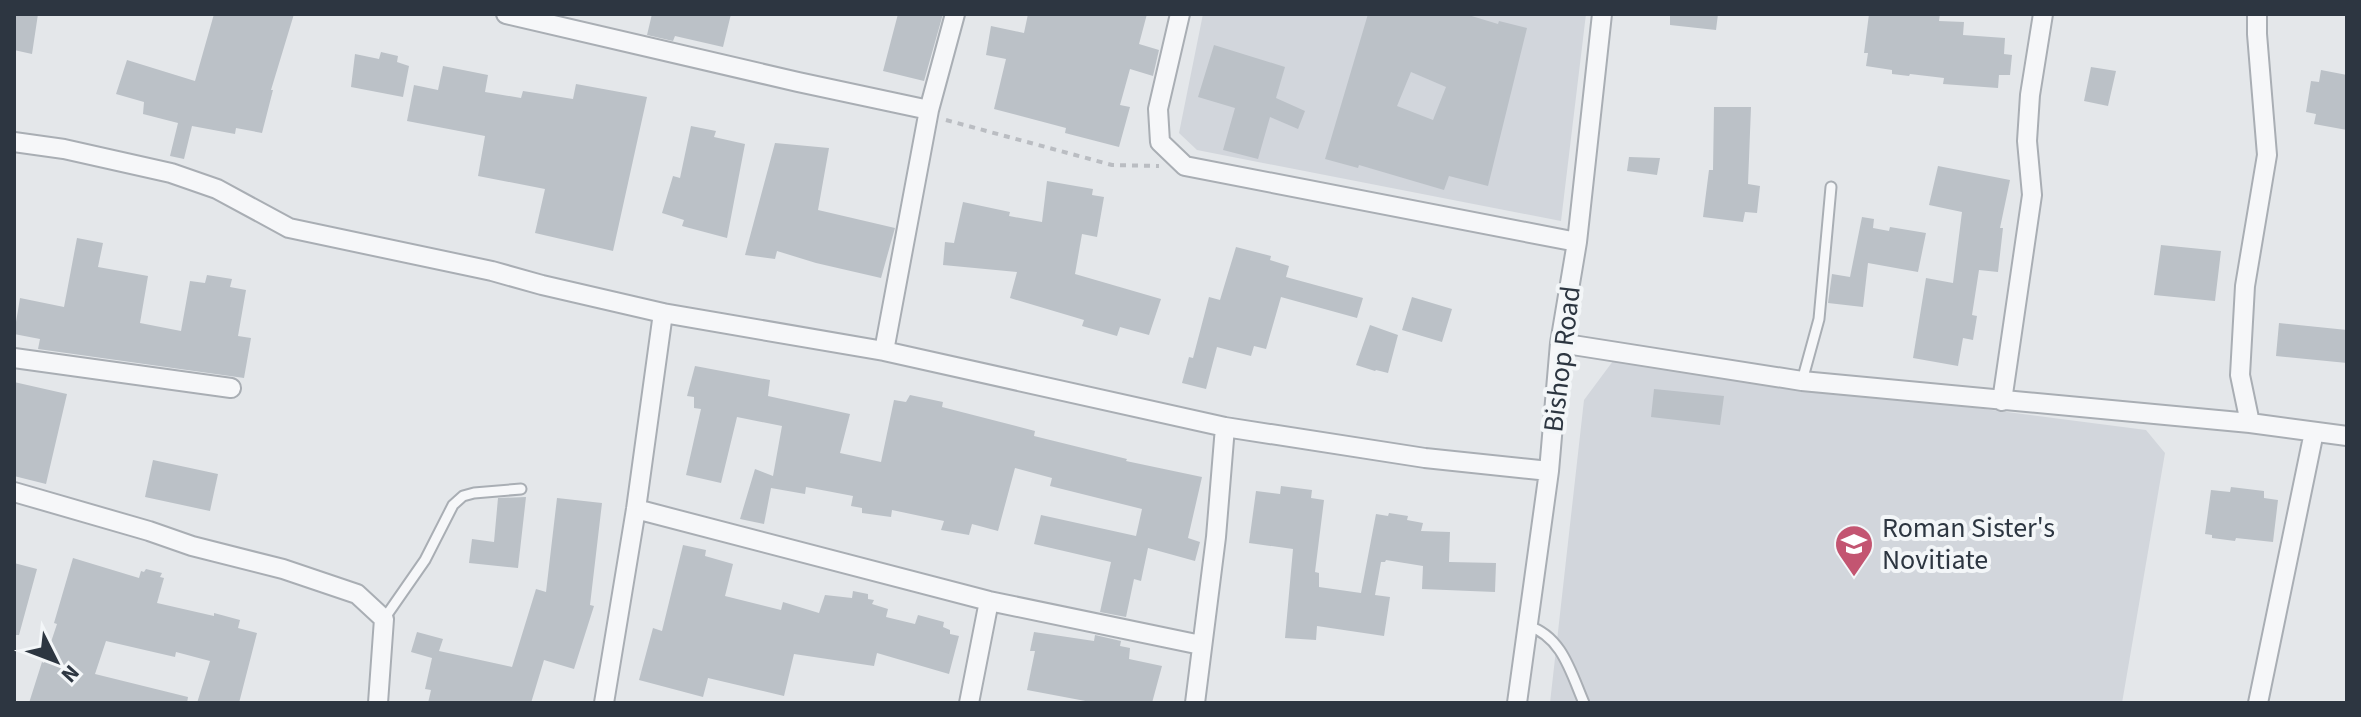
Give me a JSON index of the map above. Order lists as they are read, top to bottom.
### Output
{
  "streets": {
    "street": ["Bishop Road"]
  },
  "places": {
    "school or university": ["Roman Sister's Novitiate"]
  },
  "north": "bottom right"
}
